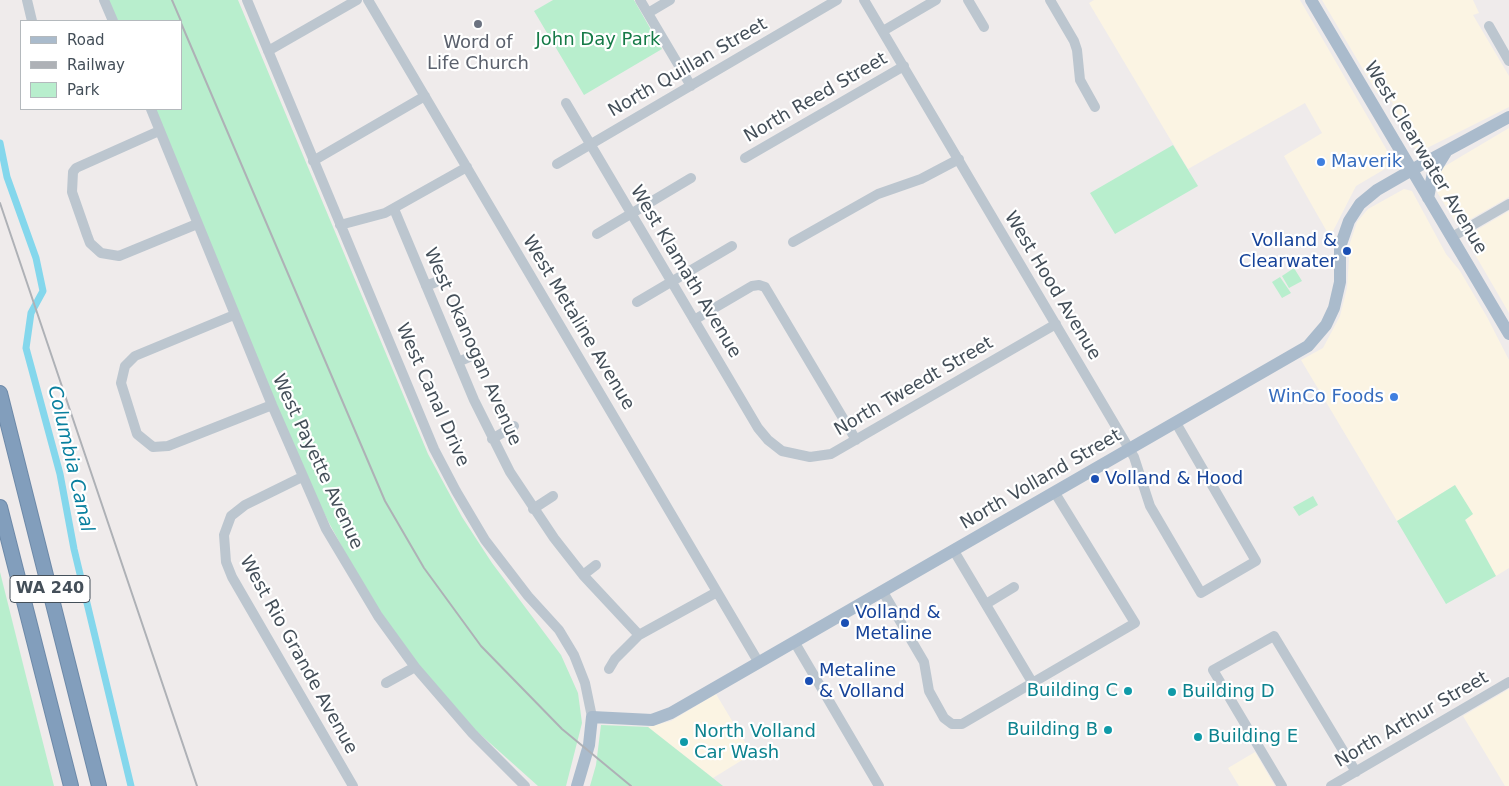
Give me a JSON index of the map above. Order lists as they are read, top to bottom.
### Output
{
  "streets": {
    "highway": ["WA 240"],
    "main road": ["West Clearwater Avenue", "West Canal Drive", "North Volland Street"],
    "street": [
      "North Quillan Street",
      "North Reed Street",
      "West Klamath Avenue",
      "West Hood Avenue",
      "West Metaline Avenue",
      "West Okanogan Avenue",
      "North Tweedt Street",
      "West Payette Avenue",
      "West Rio Grande Avenue",
      "North Arthur Street"
    ]
  },
  "crossings": [
    ["North Quillan Street", "West Klamath Avenue"],
    ["North Reed Street", "West Hood Avenue"],
    ["West Clearwater Avenue", "North Volland Street"],
    ["West Klamath Avenue", "North Tweedt Street"],
    ["West Hood Avenue", "North Tweedt Street"],
    ["West Hood Avenue", "North Volland Street"],
    ["West Metaline Avenue", "North Volland Street"],
    ["West Canal Drive", "North Volland Street"],
    ["West Payette Avenue", "West Rio Grande Avenue"]
  ],
  "water": ["Columbia Canal"],
  "parks": ["John Day Park"],
  "places": [
    "Word of Life Church",
    "Maverik",
    "Volland & Clearwater",
    "WinCo Foods",
    "Volland & Hood",
    "Volland & Metaline",
    "Metaline & Volland",
    "Building C",
    "Building D",
    "Building B",
    "Building E",
    "North Volland Car Wash"
  ],
  "legend": ["Road", "Railway", "Park"]
}
